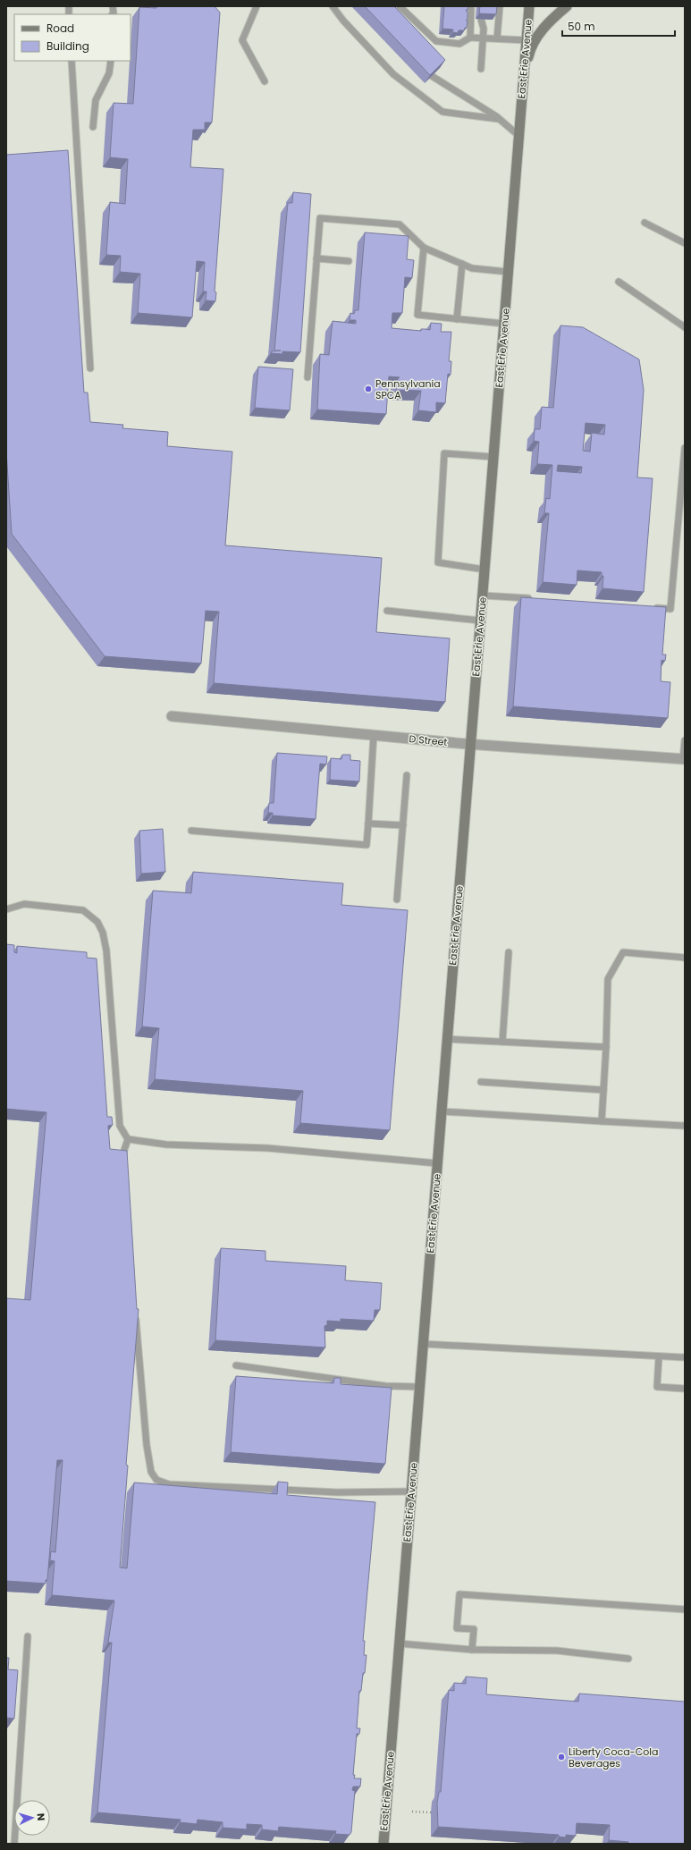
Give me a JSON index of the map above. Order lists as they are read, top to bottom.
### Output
{
  "streets": {
    "main road": ["East Erie Avenue"],
    "street": ["D Street"]
  },
  "crossings": [
    ["East Erie Avenue", "D Street"]
  ],
  "places": ["Pennsylvania SPCA", "Liberty Coca-Cola Beverages"],
  "legend": ["Road", "Building"],
  "scale_bar": "50 m",
  "north": "right"
}
